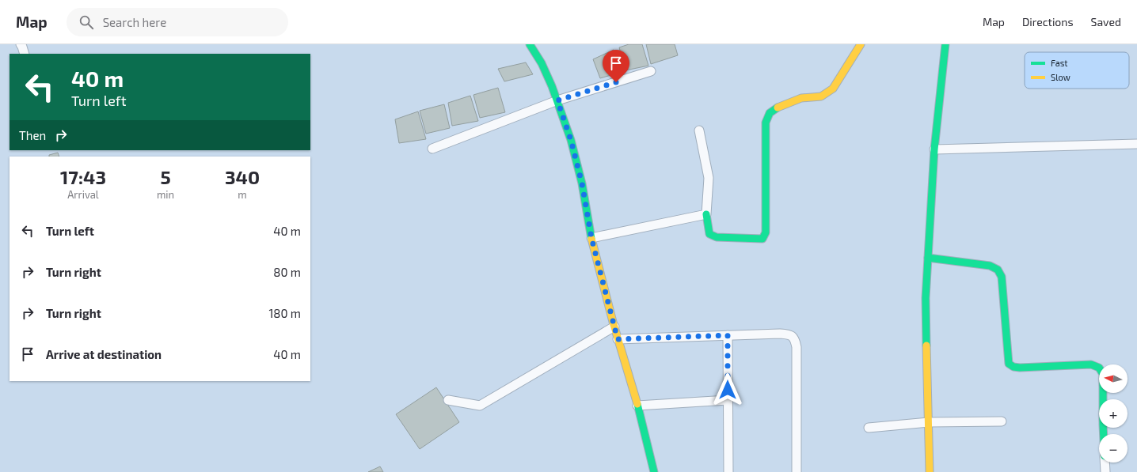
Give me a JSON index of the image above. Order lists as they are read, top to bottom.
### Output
{
  "legend": ["Fast", "Slow"],
  "north": "left",
  "page": {
    "header": "Map",
    "search": "Search here",
    "nav": ["Map", "Directions", "Saved"],
    "turn": ["40 m", "Turn left"],
    "then": "Then",
    "eta": [
      "17:43",
      "Arrival",
      "5",
      "min",
      "340",
      "m"
    ],
    "list": [
      {
        "name": "Turn left",
        "value": "40 m"
      },
      {
        "name": "Turn right",
        "value": "80 m"
      },
      {
        "name": "Turn right",
        "value": "180 m"
      },
      {
        "name": "Arrive at destination",
        "value": "40 m"
      }
    ],
    "map_buttons": ["+", "−"]
  }
}
